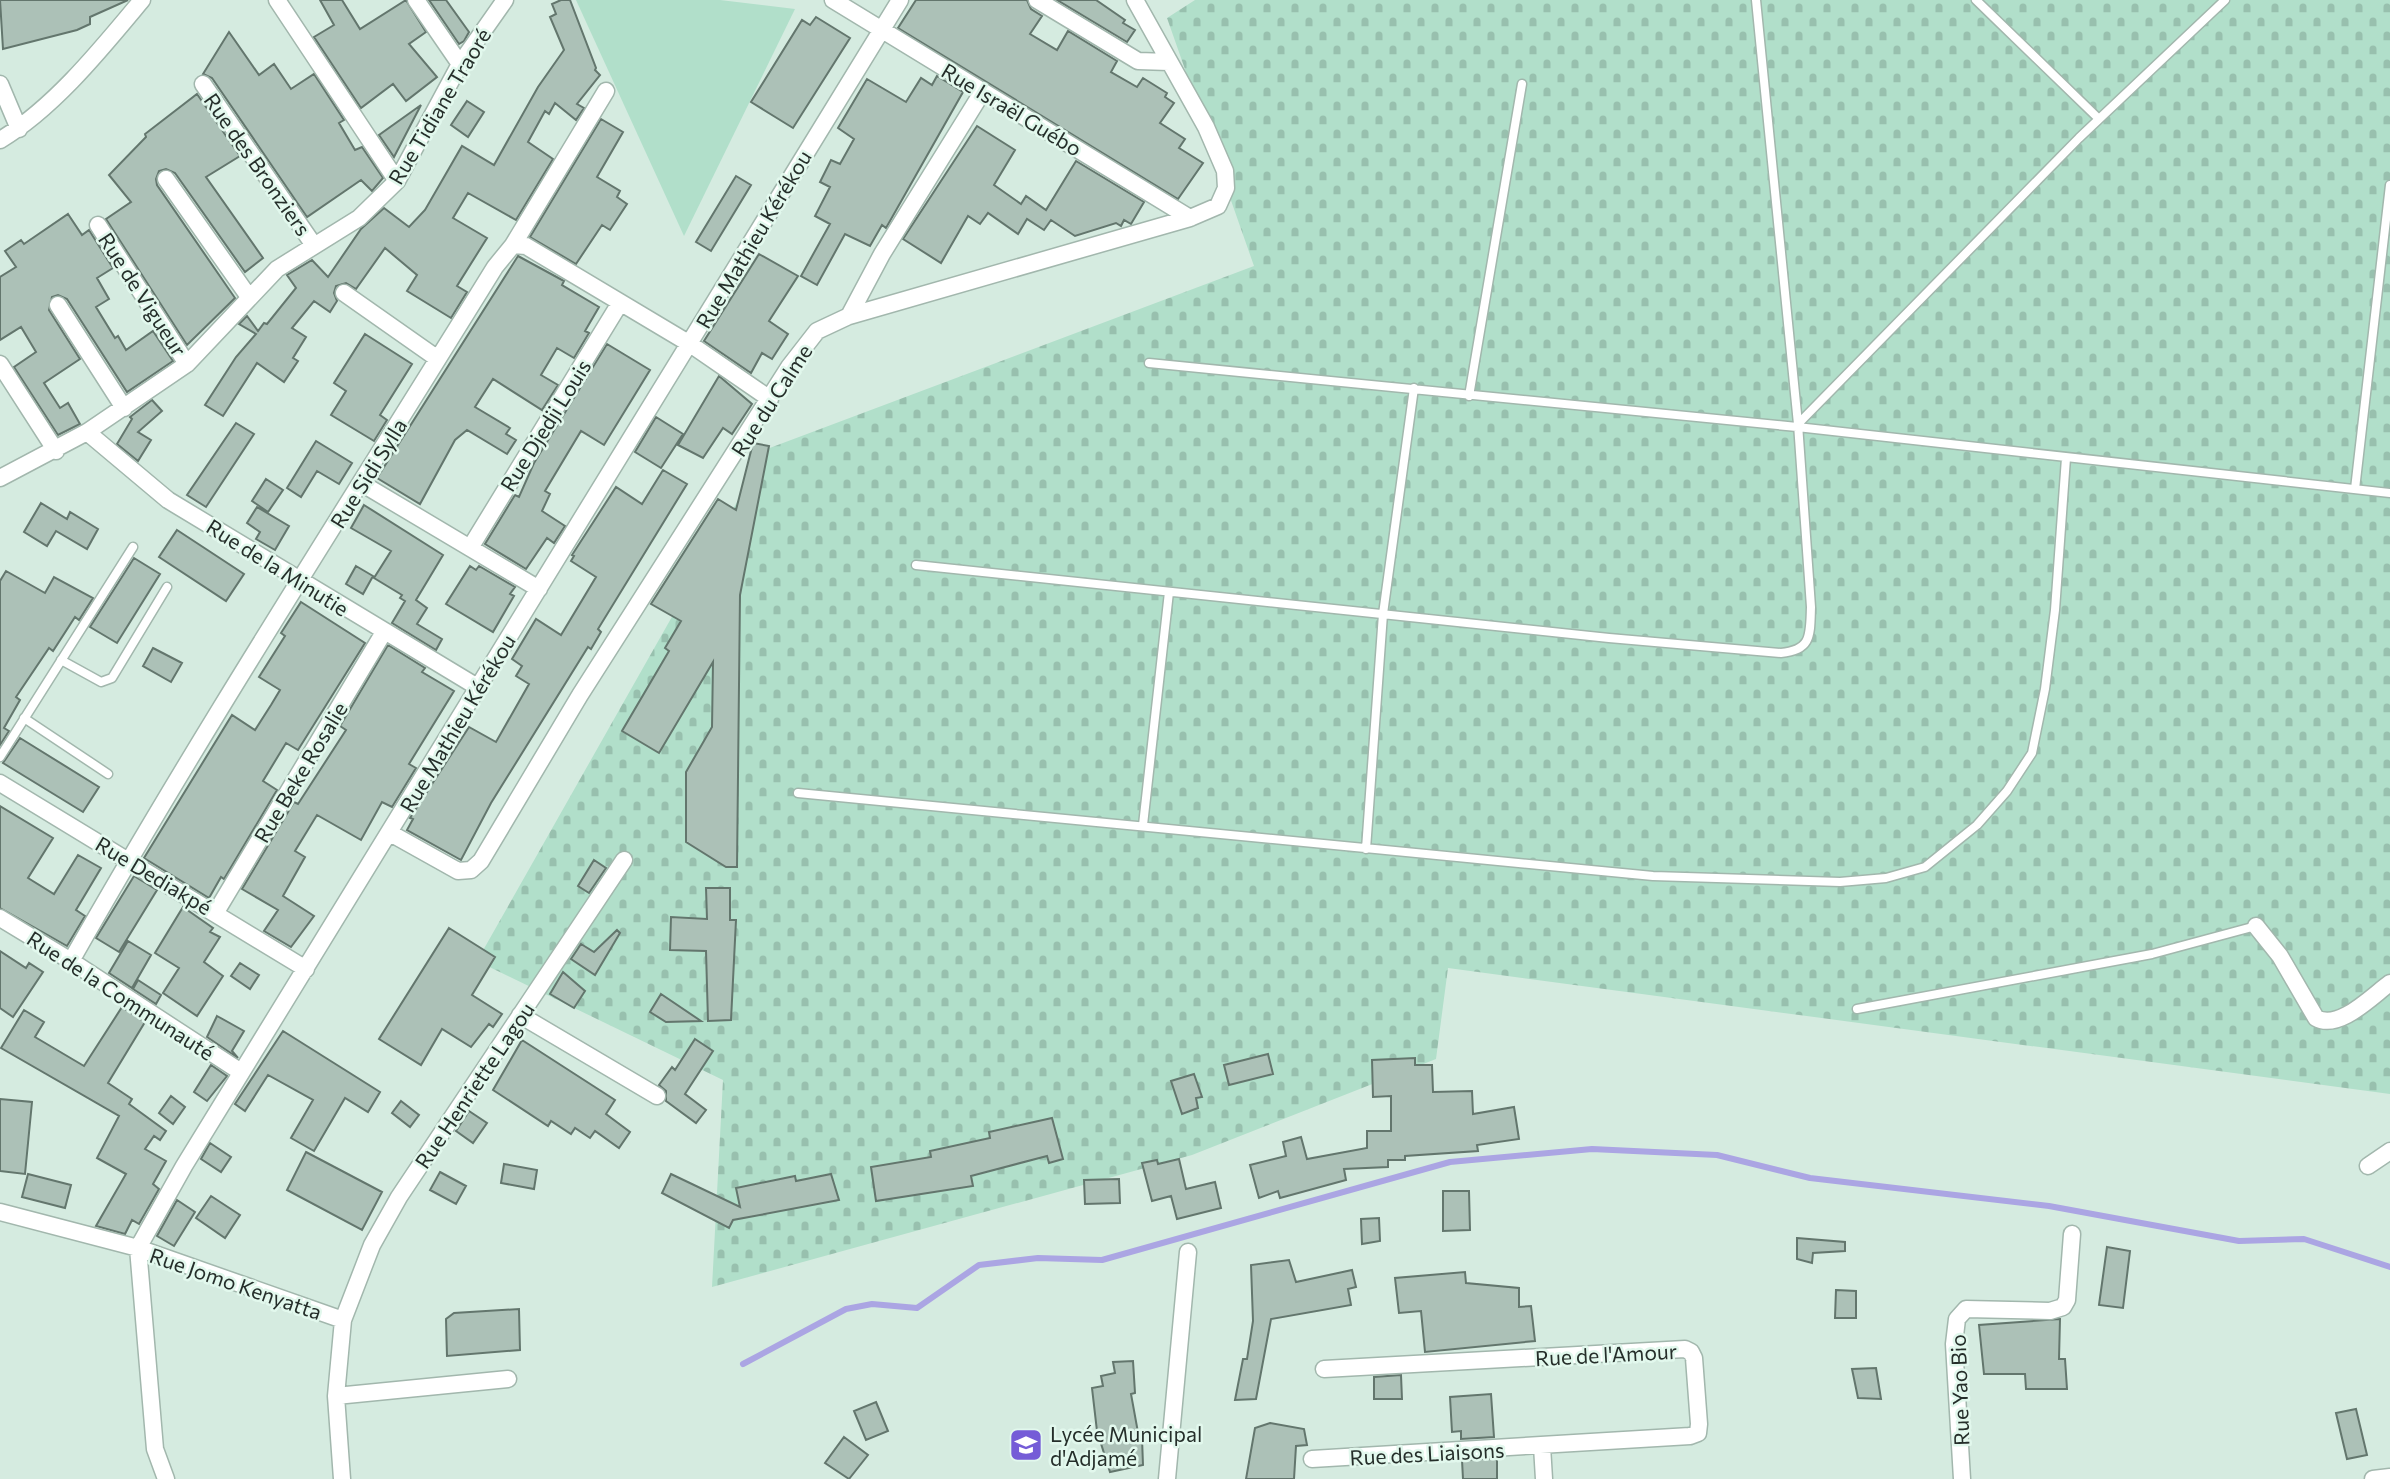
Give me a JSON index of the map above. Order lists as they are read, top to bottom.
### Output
{
  "streets": {
    "street": [
      "Rue Tidiane Traoré",
      "Rue Israël Guébo",
      "Rue des Bronziers",
      "Rue Mathieu Kérékou",
      "Rue de Vigueur",
      "Rue du Calme",
      "Rue Djedji Louis",
      "Rue Sidi Sylla",
      "Rue de la Minutie",
      "Rue Beke Rosalie",
      "Rue Dediakpé",
      "Rue de la Communauté",
      "Rue Henriette Lagou",
      "Rue Jomo Kenyatta",
      "Rue de l'Amour",
      "Rue Yao Bio",
      "Rue des Liaisons"
    ]
  },
  "crossings": [
    ["Rue Tidiane Traoré", "Rue des Bronziers"],
    ["Rue Tidiane Traoré", "Rue de Vigueur"],
    ["Rue Tidiane Traoré", "Rue de la Minutie"],
    ["Rue Israël Guébo", "Rue Mathieu Kérékou"],
    ["Rue Israël Guébo", "Rue du Calme"],
    ["Rue Mathieu Kérékou", "Rue du Calme"],
    ["Rue Mathieu Kérékou", "Rue de la Minutie"],
    ["Rue Mathieu Kérékou", "Rue Dediakpé"],
    ["Rue Mathieu Kérékou", "Rue de la Communauté"],
    ["Rue Mathieu Kérékou", "Rue Jomo Kenyatta"],
    ["Rue Sidi Sylla", "Rue de la Minutie"],
    ["Rue Sidi Sylla", "Rue Dediakpé"],
    ["Rue Sidi Sylla", "Rue de la Communauté"],
    ["Rue de la Minutie", "Rue Beke Rosalie"],
    ["Rue Beke Rosalie", "Rue Dediakpé"],
    ["Rue Henriette Lagou", "Rue Jomo Kenyatta"],
    ["Rue de l'Amour", "Rue des Liaisons"]
  ],
  "places": {
    "school or university": ["Lycée Municipal d'Adjamé"]
  }
}
